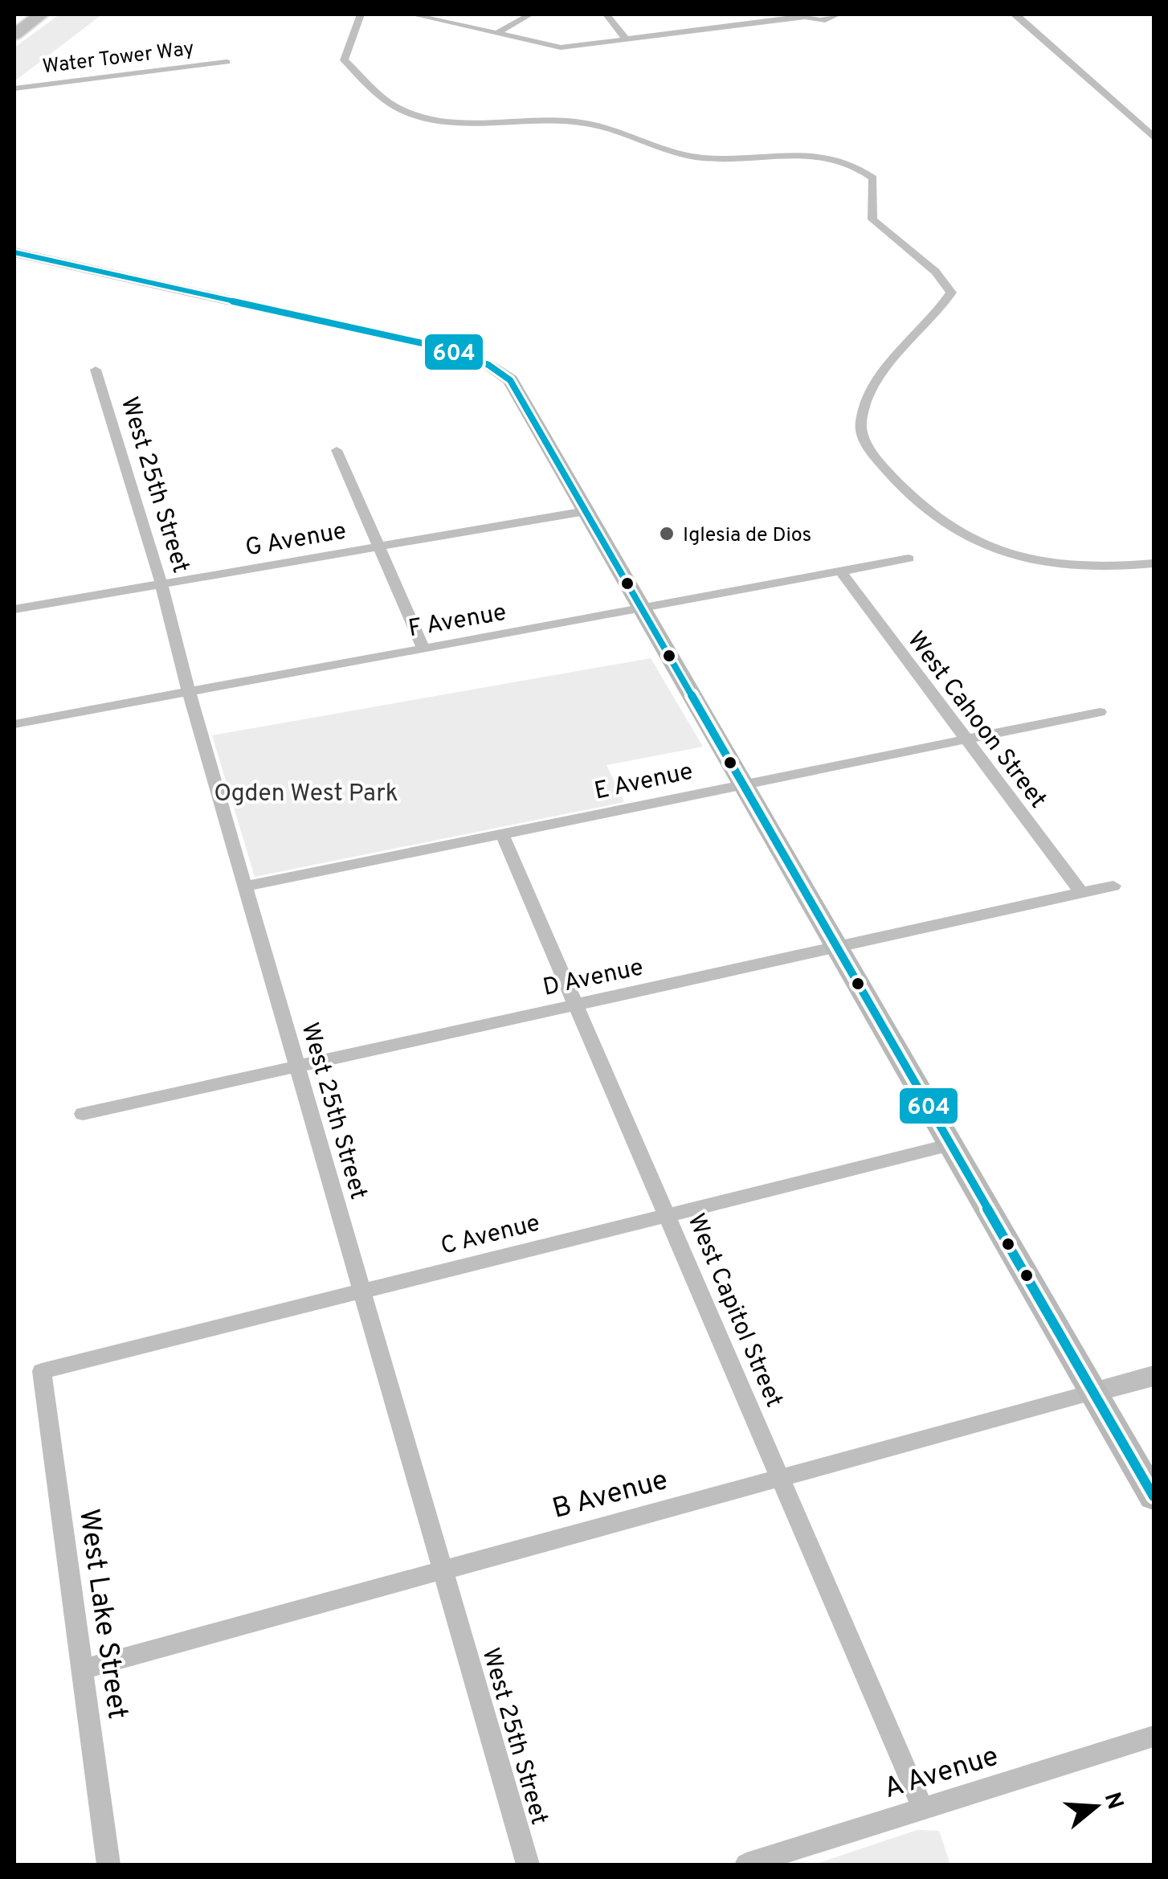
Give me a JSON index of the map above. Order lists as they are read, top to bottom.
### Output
{
  "streets": {
    "street": [
      "Water Tower Way",
      "West 25th Street",
      "G Avenue",
      "F Avenue",
      "West Cahoon Street",
      "E Avenue",
      "D Avenue",
      "C Avenue",
      "West Capitol Street",
      "B Avenue",
      "West Lake Street",
      "A Avenue"
    ]
  },
  "crossings": [
    ["West 25th Street", "G Avenue"],
    ["West 25th Street", "F Avenue"],
    ["West 25th Street", "E Avenue"],
    ["West 25th Street", "D Avenue"],
    ["West 25th Street", "C Avenue"],
    ["West 25th Street", "B Avenue"],
    ["F Avenue", "West Cahoon Street"],
    ["West Cahoon Street", "E Avenue"],
    ["West Cahoon Street", "D Avenue"],
    ["E Avenue", "West Capitol Street"],
    ["D Avenue", "West Capitol Street"],
    ["C Avenue", "West Capitol Street"],
    ["C Avenue", "West Lake Street"],
    ["West Capitol Street", "B Avenue"],
    ["West Capitol Street", "A Avenue"],
    ["B Avenue", "West Lake Street"]
  ],
  "parks": ["Ogden West Park"],
  "places": ["Iglesia de Dios"],
  "lines": ["transit line 604"],
  "north": "right"
}
